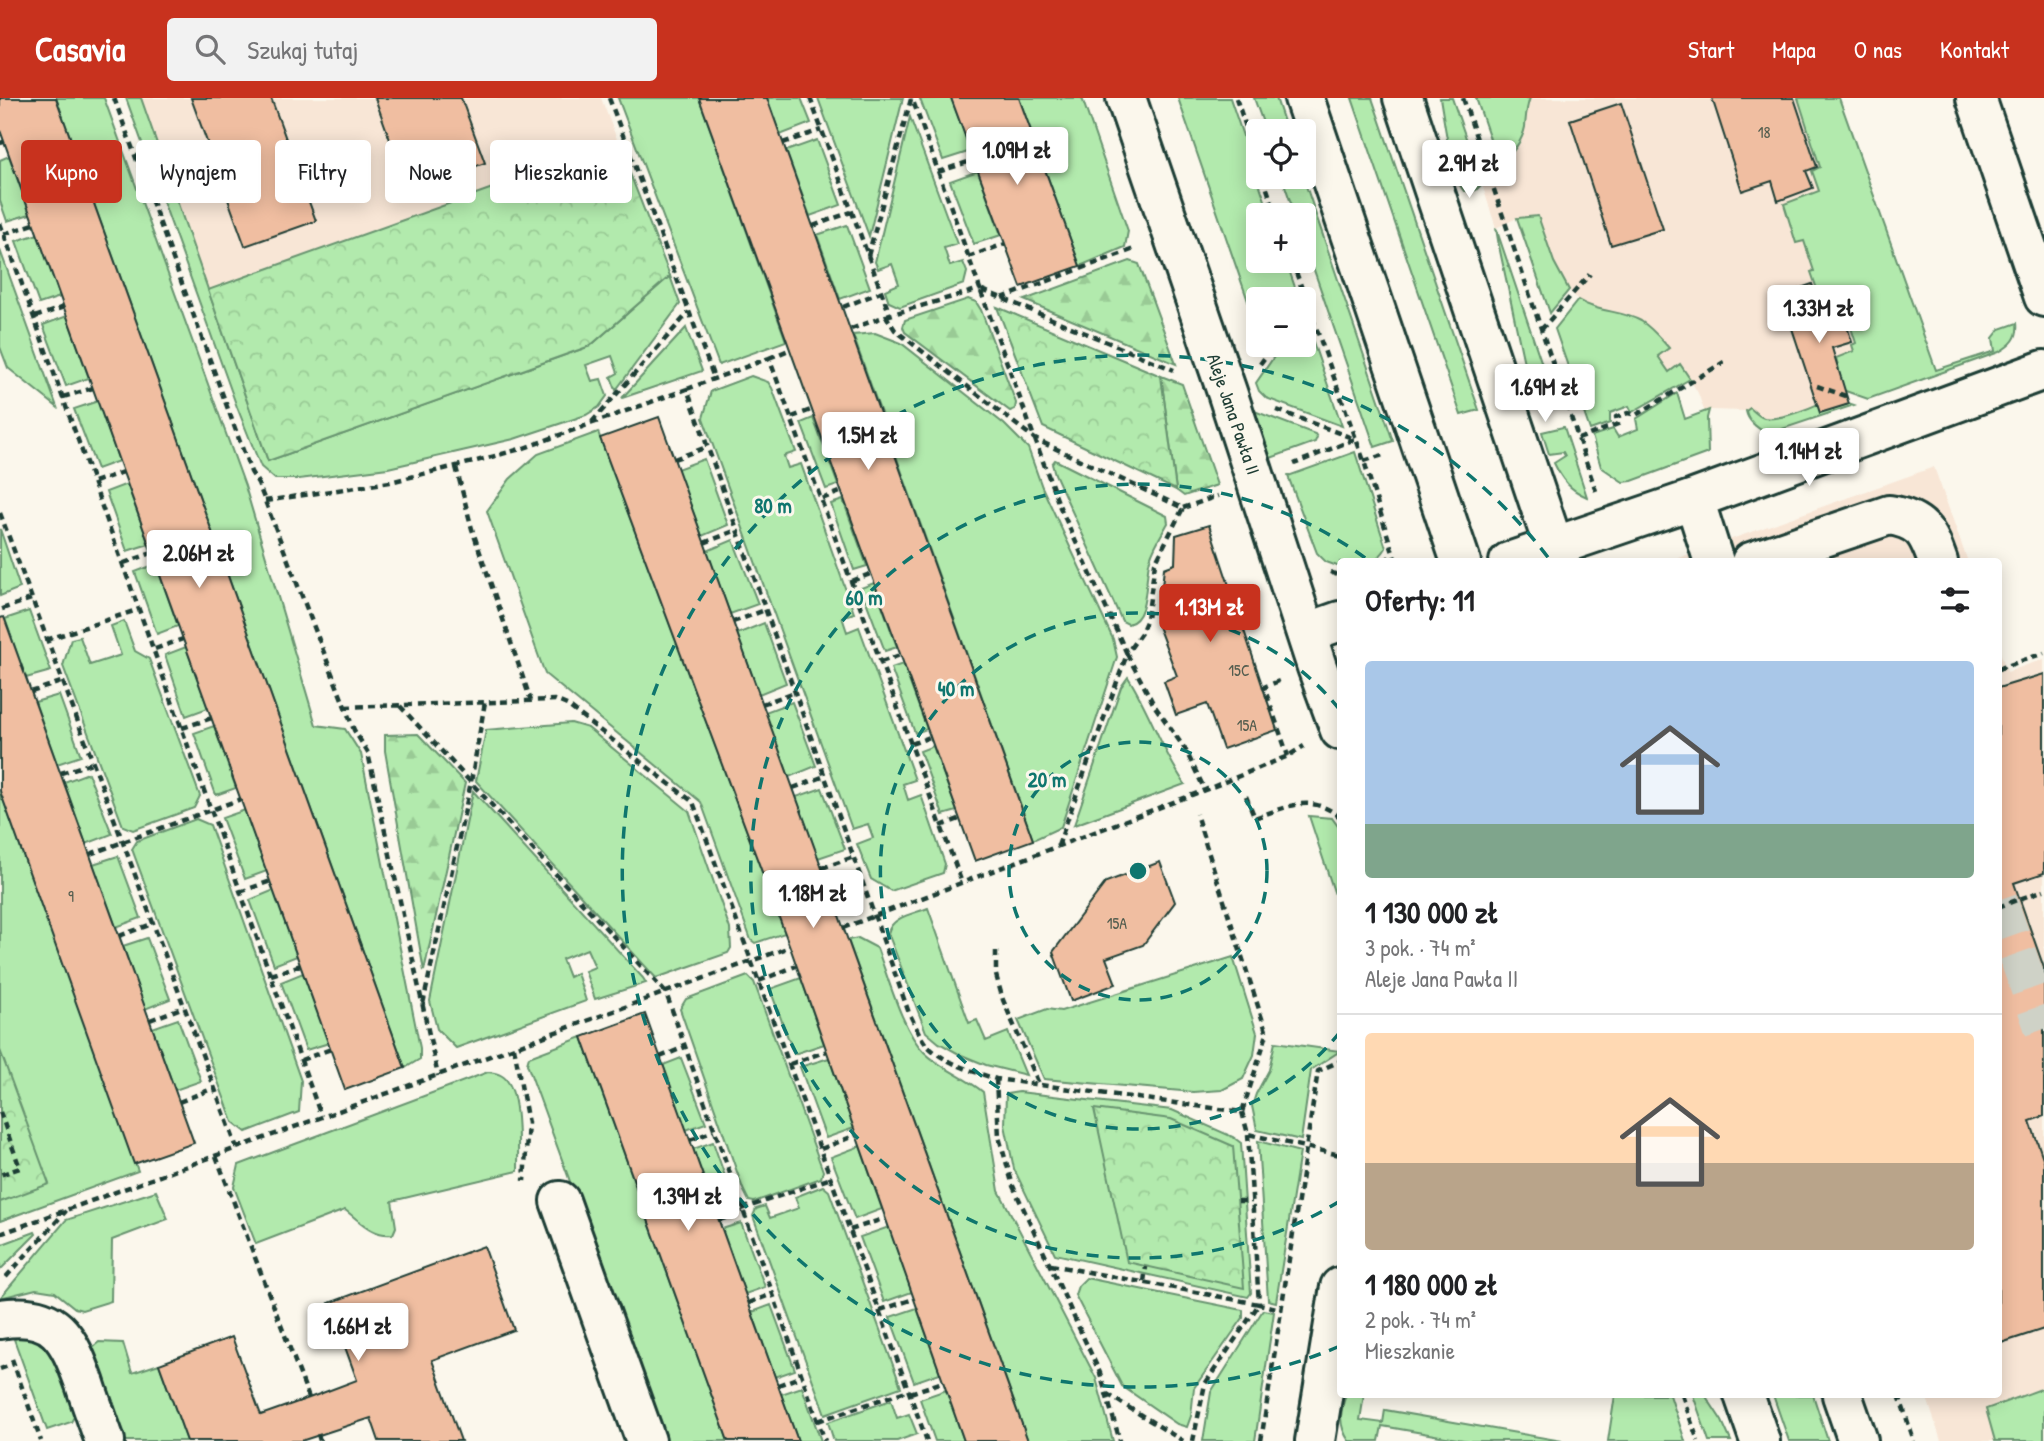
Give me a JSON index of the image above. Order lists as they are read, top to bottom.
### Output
{
  "streets": {
    "street": ["Aleje Jana Pawła II"]
  },
  "house_numbers": [
    "18",
    "15C",
    "15A",
    "9",
    "15A"
  ],
  "page": {
    "header": "Casavia",
    "search": "Szukaj tutaj",
    "nav": [
      "Start",
      "Mapa",
      "O nas",
      "Kontakt"
    ],
    "map_buttons": ["+", "−"],
    "price": [
      "1.09M zł",
      "2.9M zł",
      "1.33M zł",
      "1.69M zł",
      "1.5M zł",
      "1.14M zł",
      "2.06M zł",
      "1.13M zł",
      "1.18M zł",
      "1.39M zł",
      "1.66M zł"
    ],
    "chip": [
      "Kupno",
      "Wynajem",
      "Filtry",
      "Nowe",
      "Mieszkanie"
    ],
    "heading": "Oferty: 11",
    "list": [
      {
        "name": "1 130 000 zł",
        "note": "3 pok. · 74 m² · Aleje Jana Pawła II"
      },
      {
        "name": "1 180 000 zł",
        "note": "2 pok. · 74 m² · Mieszkanie"
      }
    ]
  },
  "rings": [
    "80 m",
    "60 m",
    "40 m",
    "20 m"
  ]
}
